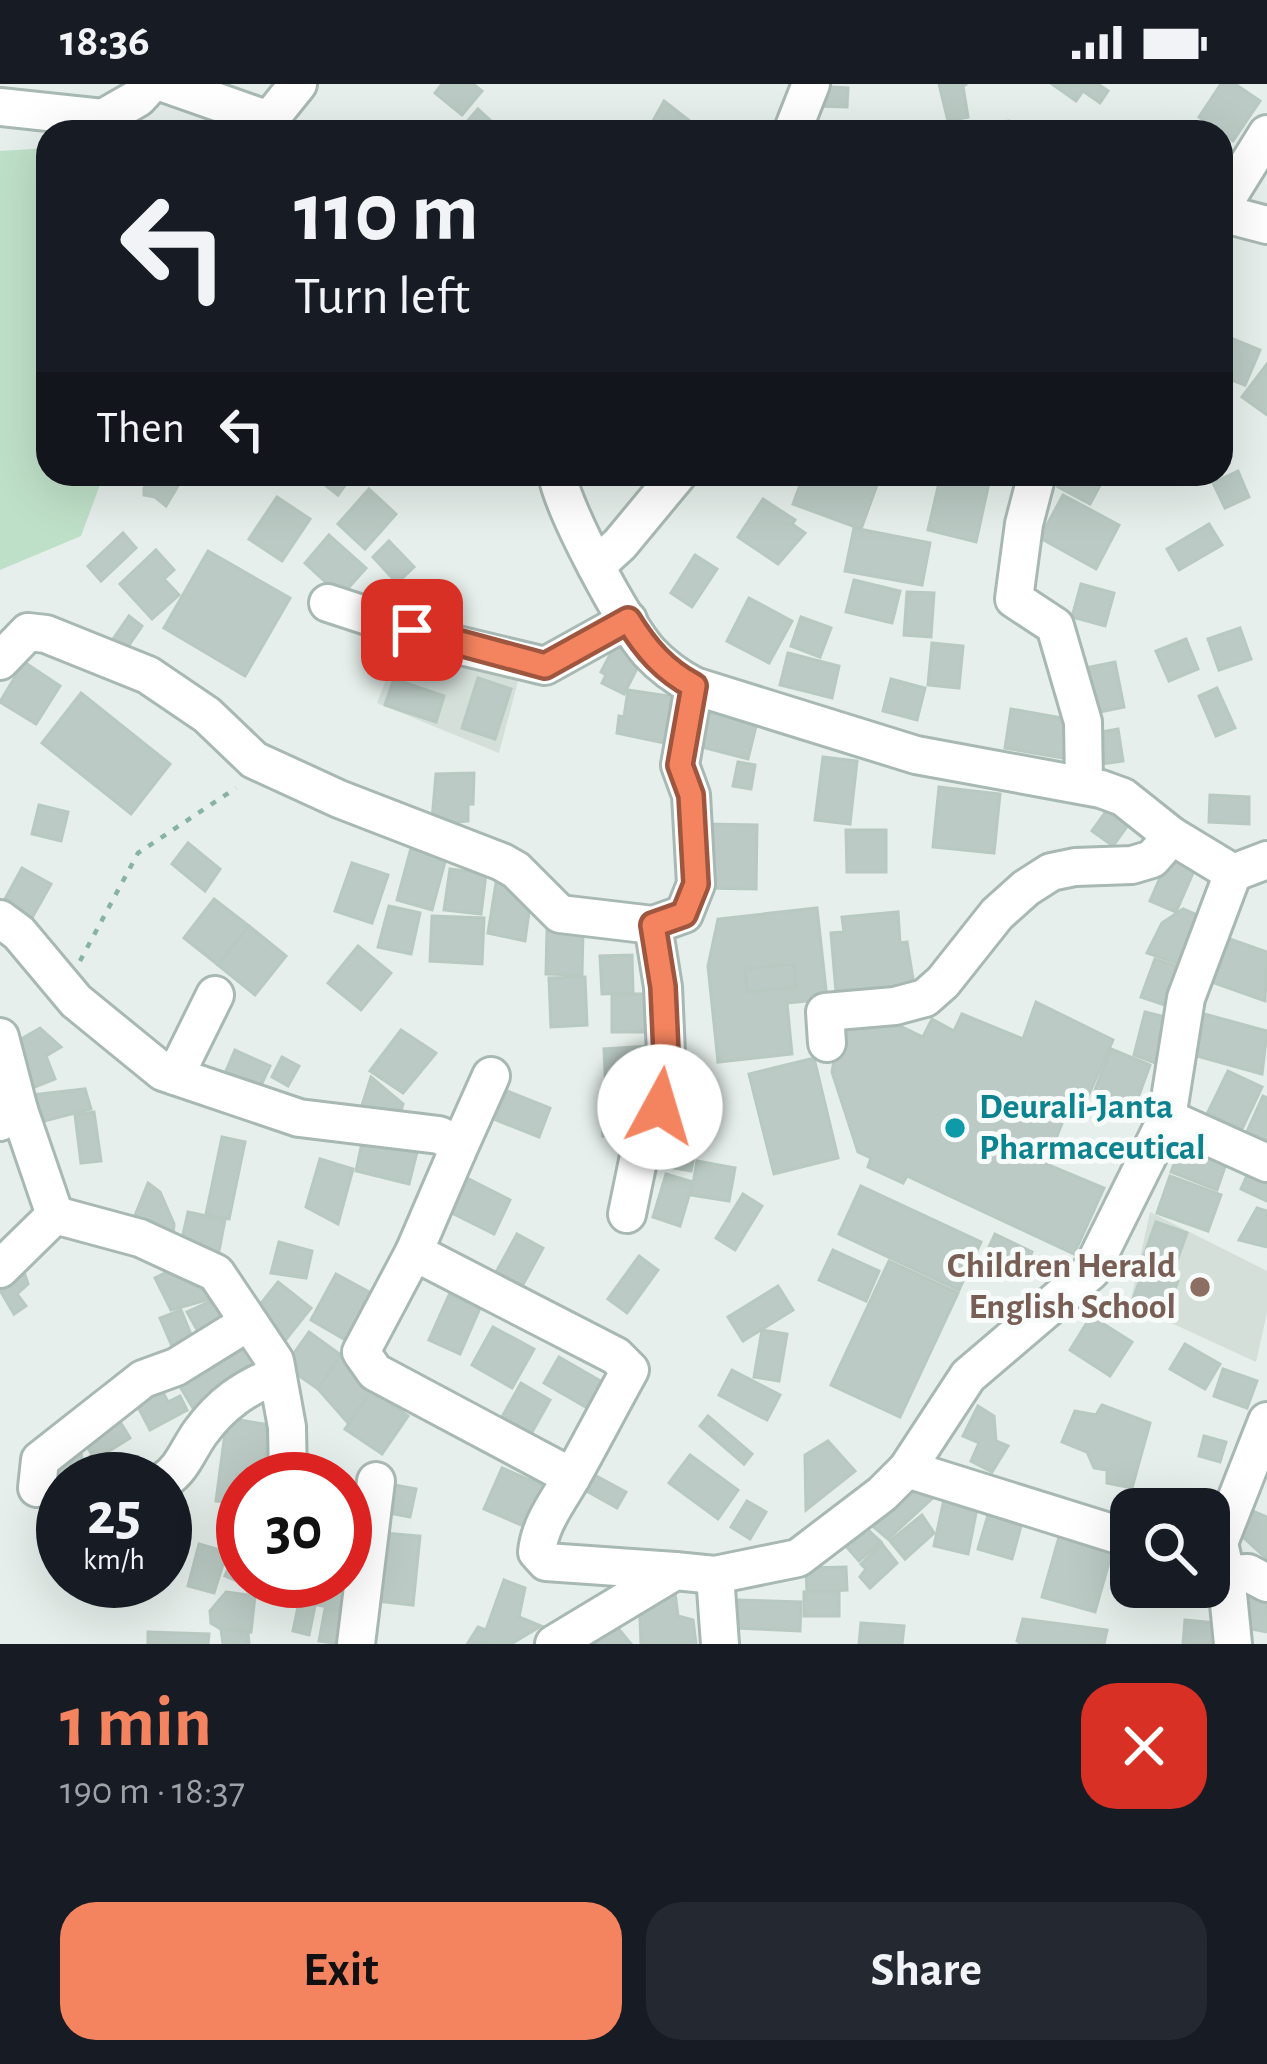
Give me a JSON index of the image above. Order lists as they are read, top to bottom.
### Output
{
  "places": ["Deurali-Janta Pharmaceutical", "Children Herald English School"],
  "page": {
    "status": "18:36",
    "turn": ["110 m", "Turn left"],
    "then": "Then",
    "speed": "25 km/h",
    "limit": "30",
    "heading": ["1 min", "190 m · 18:37"],
    "buttons": ["Exit", "Share"]
  }
}
